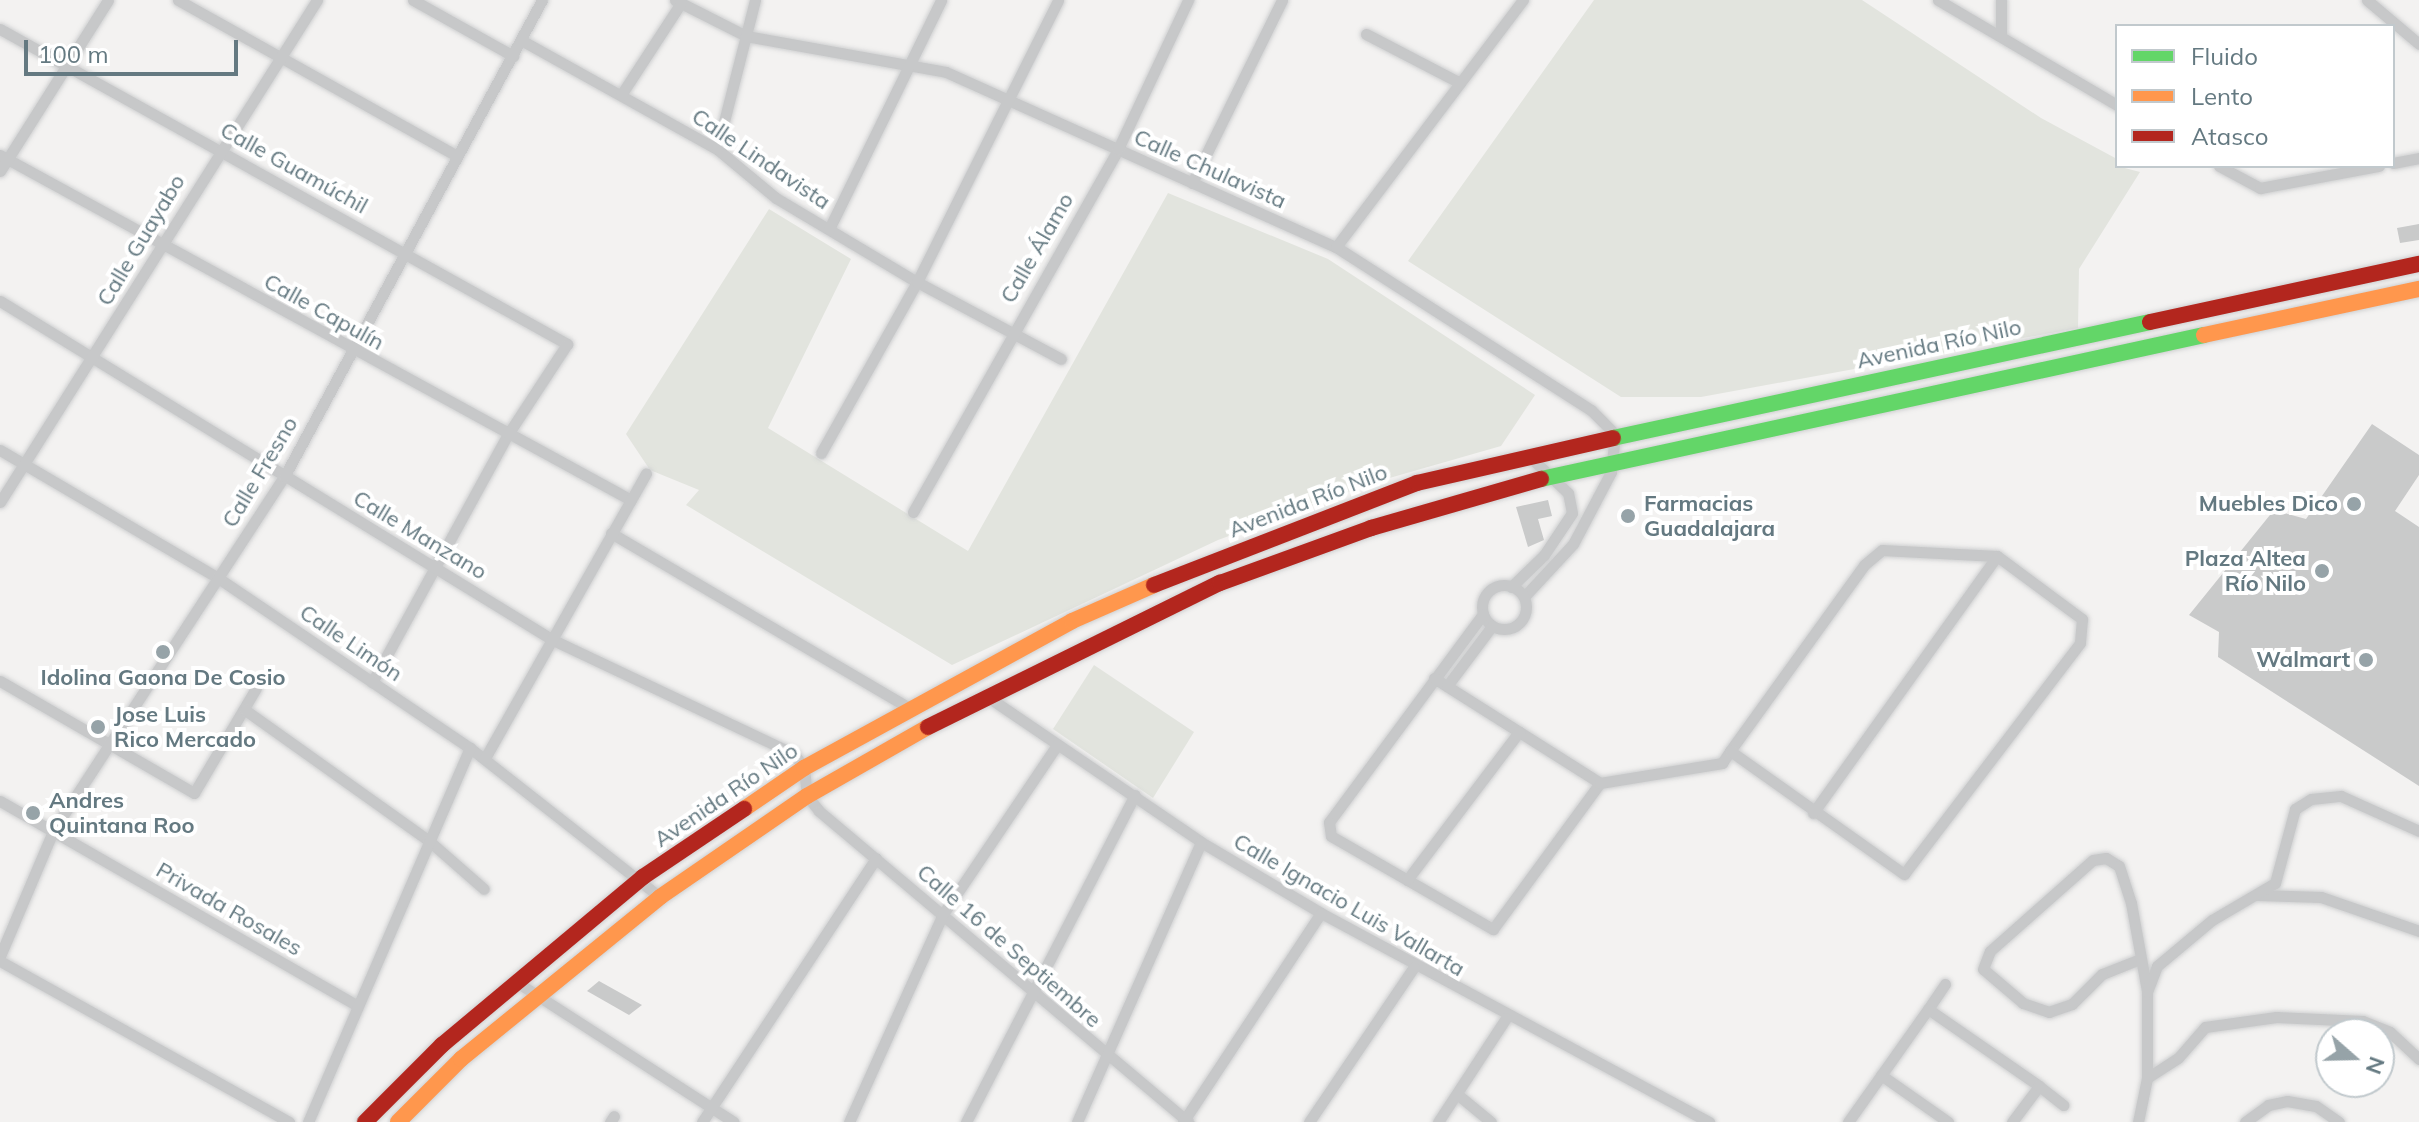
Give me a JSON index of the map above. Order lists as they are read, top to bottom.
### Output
{
  "streets": {
    "main road": ["Avenida Río Nilo"],
    "street": [
      "Calle Lindavista",
      "Calle Guamúchil",
      "Calle Chulavista",
      "Calle Guayabo",
      "Calle Álamo",
      "Calle Capulín",
      "Calle Fresno",
      "Calle Manzano",
      "Calle Limón",
      "Calle Ignacio Luis Vallarta",
      "Privada Rosales",
      "Calle 16 de Septiembre"
    ]
  },
  "crossings": [
    ["Calle Lindavista", "Calle Álamo"],
    ["Calle Lindavista", "Calle Fresno"],
    ["Calle Guamúchil", "Calle Guayabo"],
    ["Calle Guamúchil", "Calle Capulín"],
    ["Calle Guamúchil", "Calle Fresno"],
    ["Calle Chulavista", "Calle Álamo"],
    ["Calle Chulavista", "Avenida Río Nilo"],
    ["Calle Guayabo", "Calle Capulín"],
    ["Calle Guayabo", "Calle Manzano"],
    ["Calle Guayabo", "Calle Limón"],
    ["Calle Capulín", "Calle Fresno"],
    ["Avenida Río Nilo", "Calle Manzano"],
    ["Avenida Río Nilo", "Calle Limón"],
    ["Avenida Río Nilo", "Calle Ignacio Luis Vallarta"],
    ["Avenida Río Nilo", "Calle 16 de Septiembre"],
    ["Calle Fresno", "Calle Manzano"],
    ["Calle Fresno", "Calle Limón"],
    ["Calle Fresno", "Privada Rosales"]
  ],
  "places": [
    "Muebles Dico",
    "Farmacias Guadalajara",
    "Plaza Altea Río Nilo",
    "Idolina Gaona De Cosio",
    "Walmart",
    "Jose Luis Rico Mercado",
    "Andres Quintana Roo"
  ],
  "legend": ["Fluido", "Lento", "Atasco"],
  "scale_bar": "100 m",
  "north": "right"
}
